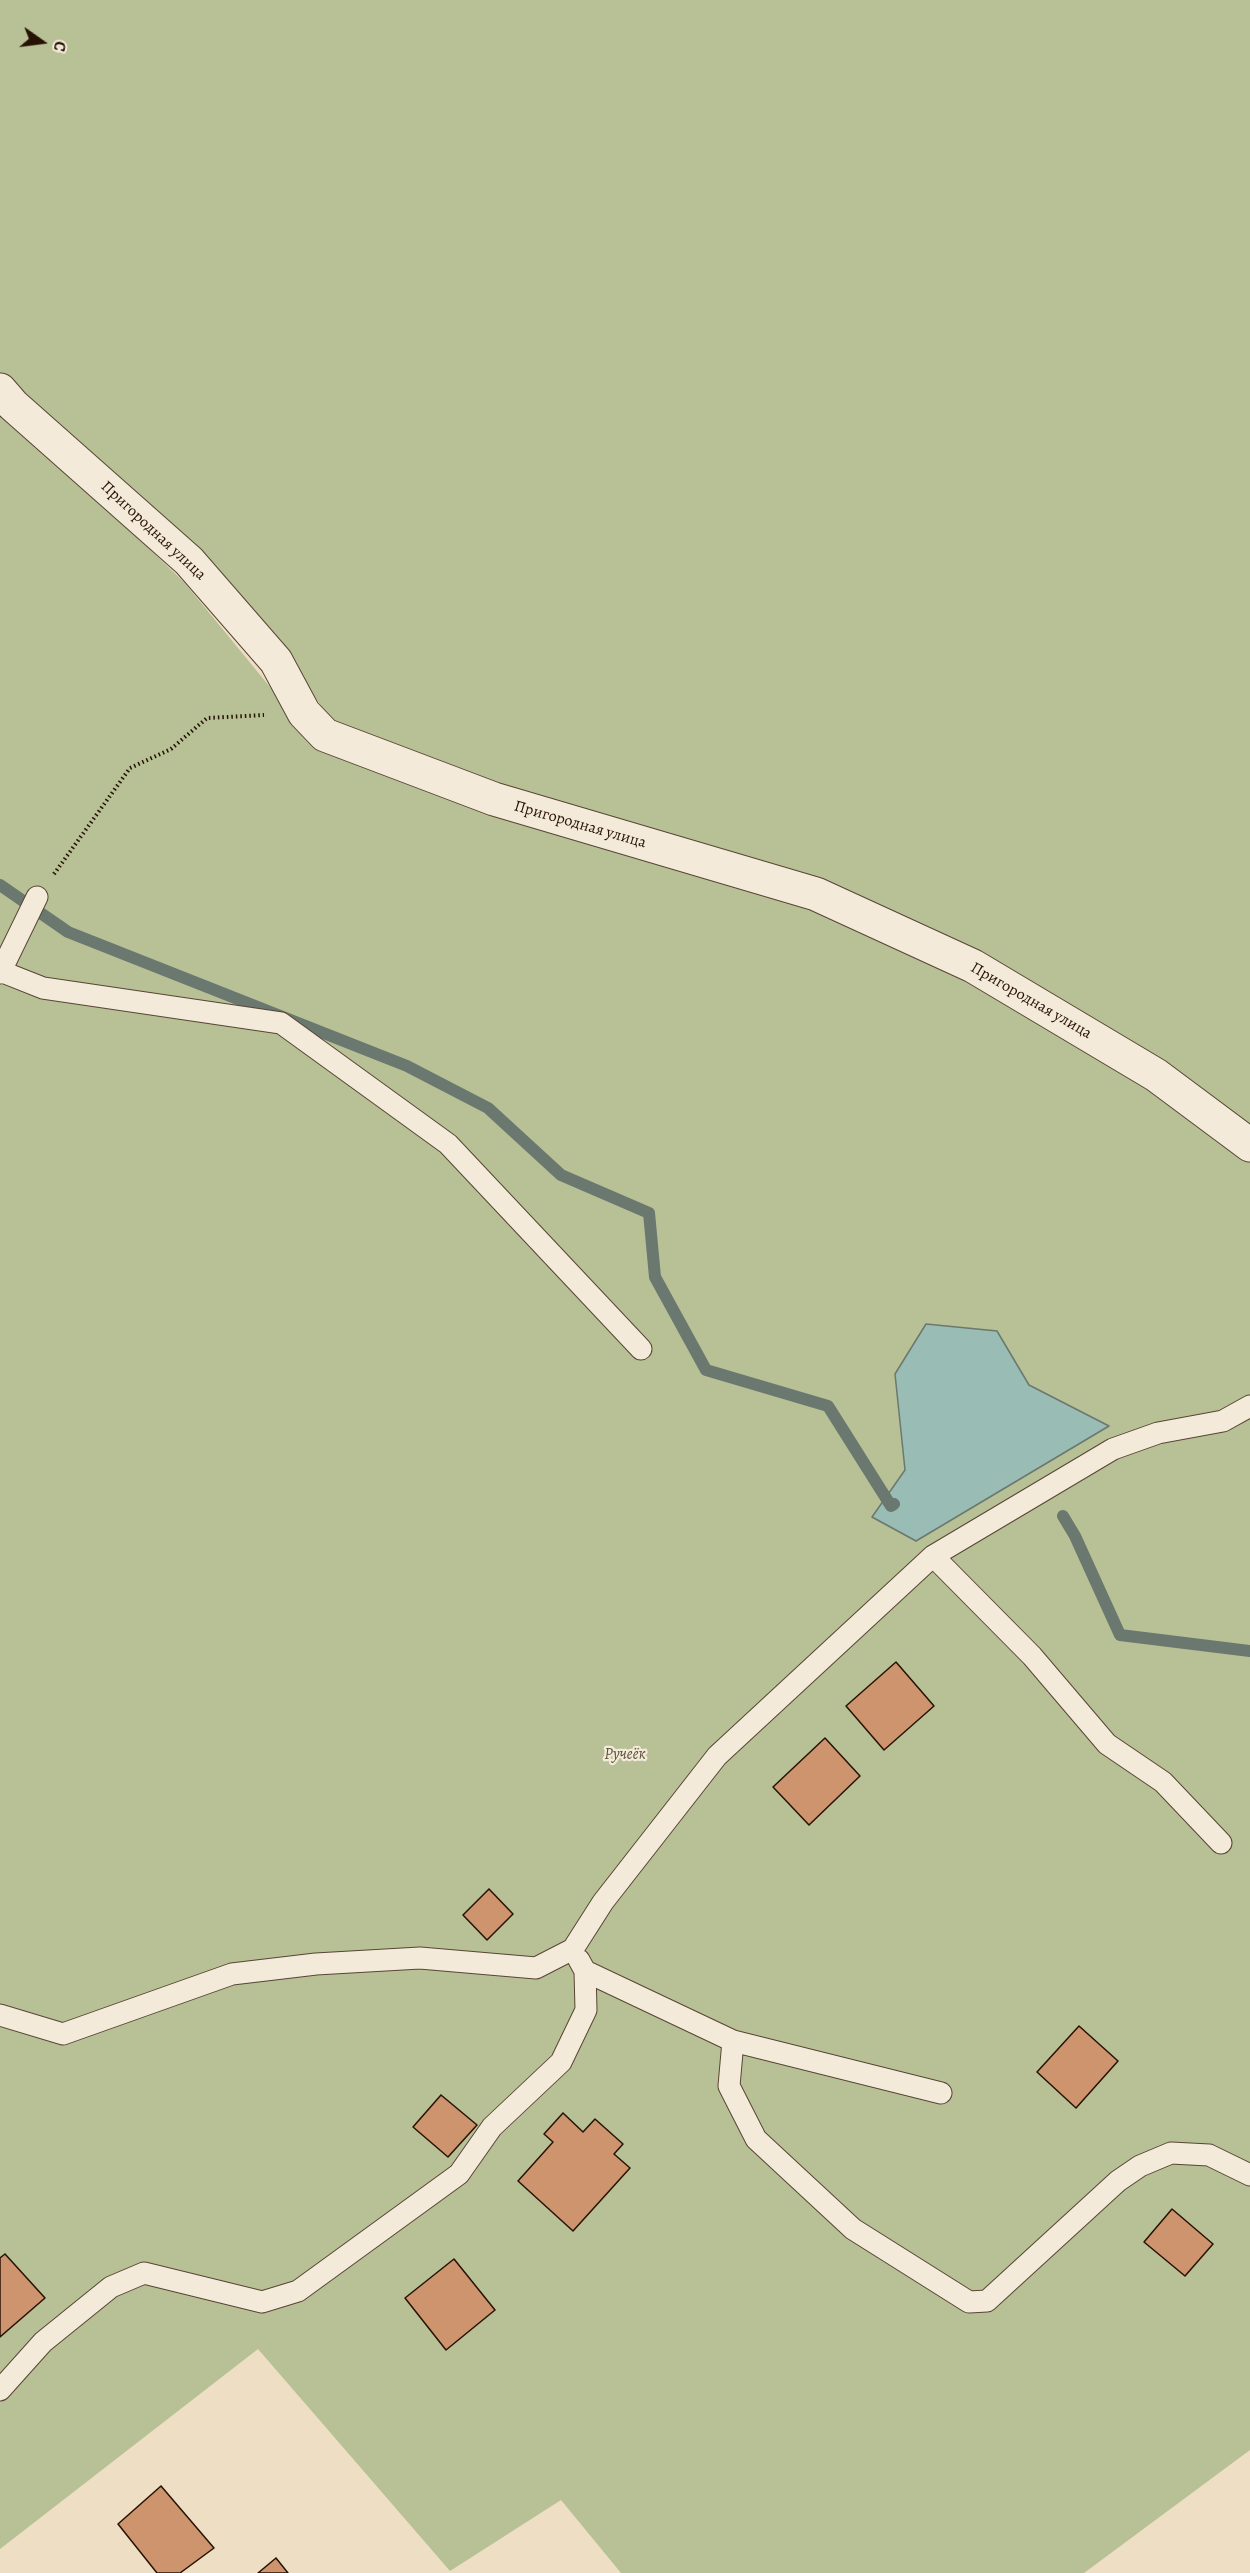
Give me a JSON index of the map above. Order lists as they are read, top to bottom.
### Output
{
  "streets": {
    "street": ["Пригородная улица"]
  },
  "parks": ["Ручеёк"],
  "north": "right"
}
